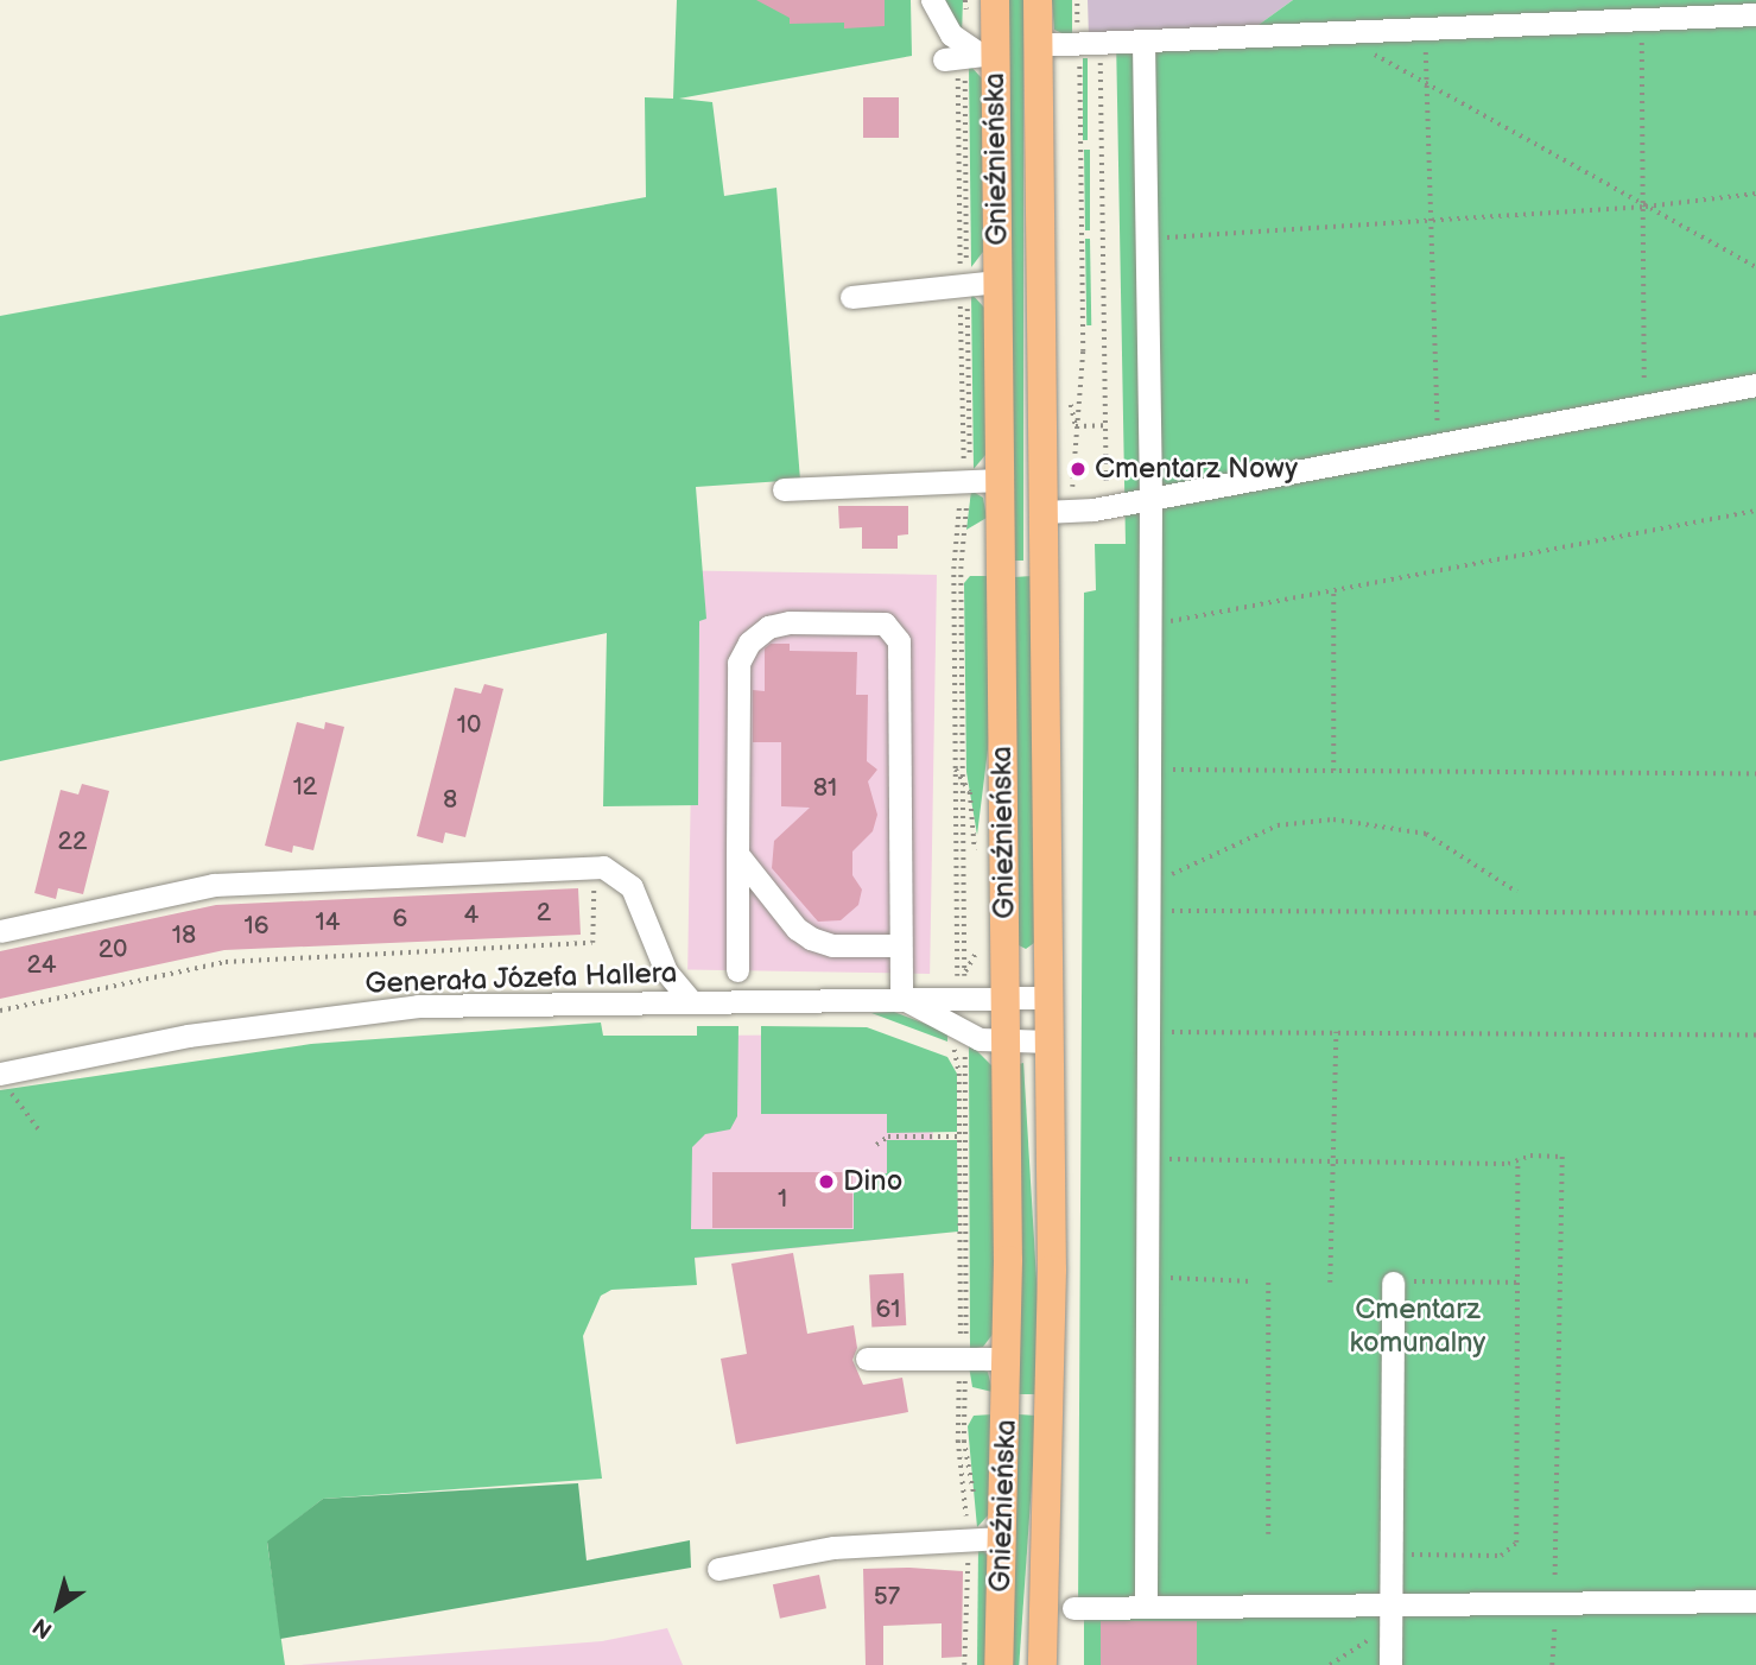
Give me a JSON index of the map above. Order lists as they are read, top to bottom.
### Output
{
  "streets": {
    "main road": ["Gnieźnieńska"],
    "street": ["Generała Józefa Hallera"]
  },
  "crossings": [
    ["Gnieźnieńska", "Generała Józefa Hallera"]
  ],
  "parks": ["Cmentarz komunalny"],
  "places": ["Cmentarz Nowy", "Dino"],
  "house_numbers": [
    "10",
    "12",
    "81",
    "8",
    "22",
    "2",
    "4",
    "6",
    "14",
    "16",
    "18",
    "20",
    "24",
    "1",
    "61",
    "57"
  ],
  "north": "bottom left"
}
